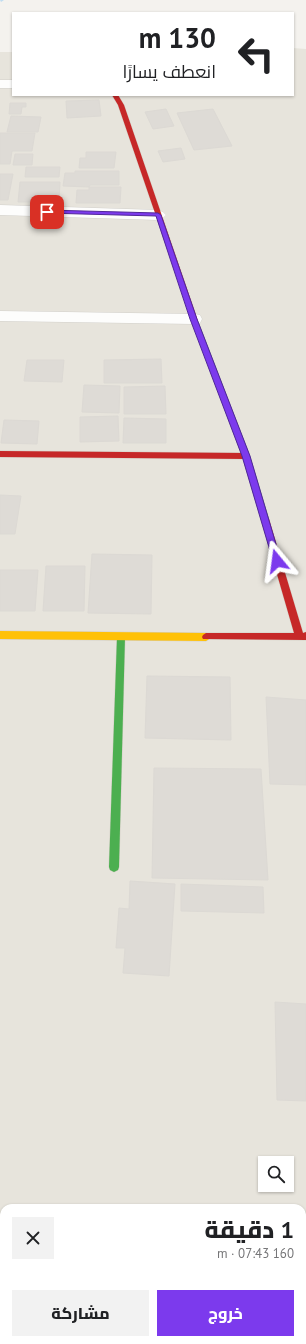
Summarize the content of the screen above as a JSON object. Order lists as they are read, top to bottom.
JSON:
{
  "page": {
    "turn": ["130 m", "انعطف يسارًا"],
    "heading": ["1 دقيقة", "160 m · 07:43"],
    "buttons": ["خروج", "مشاركة"]
  }
}
